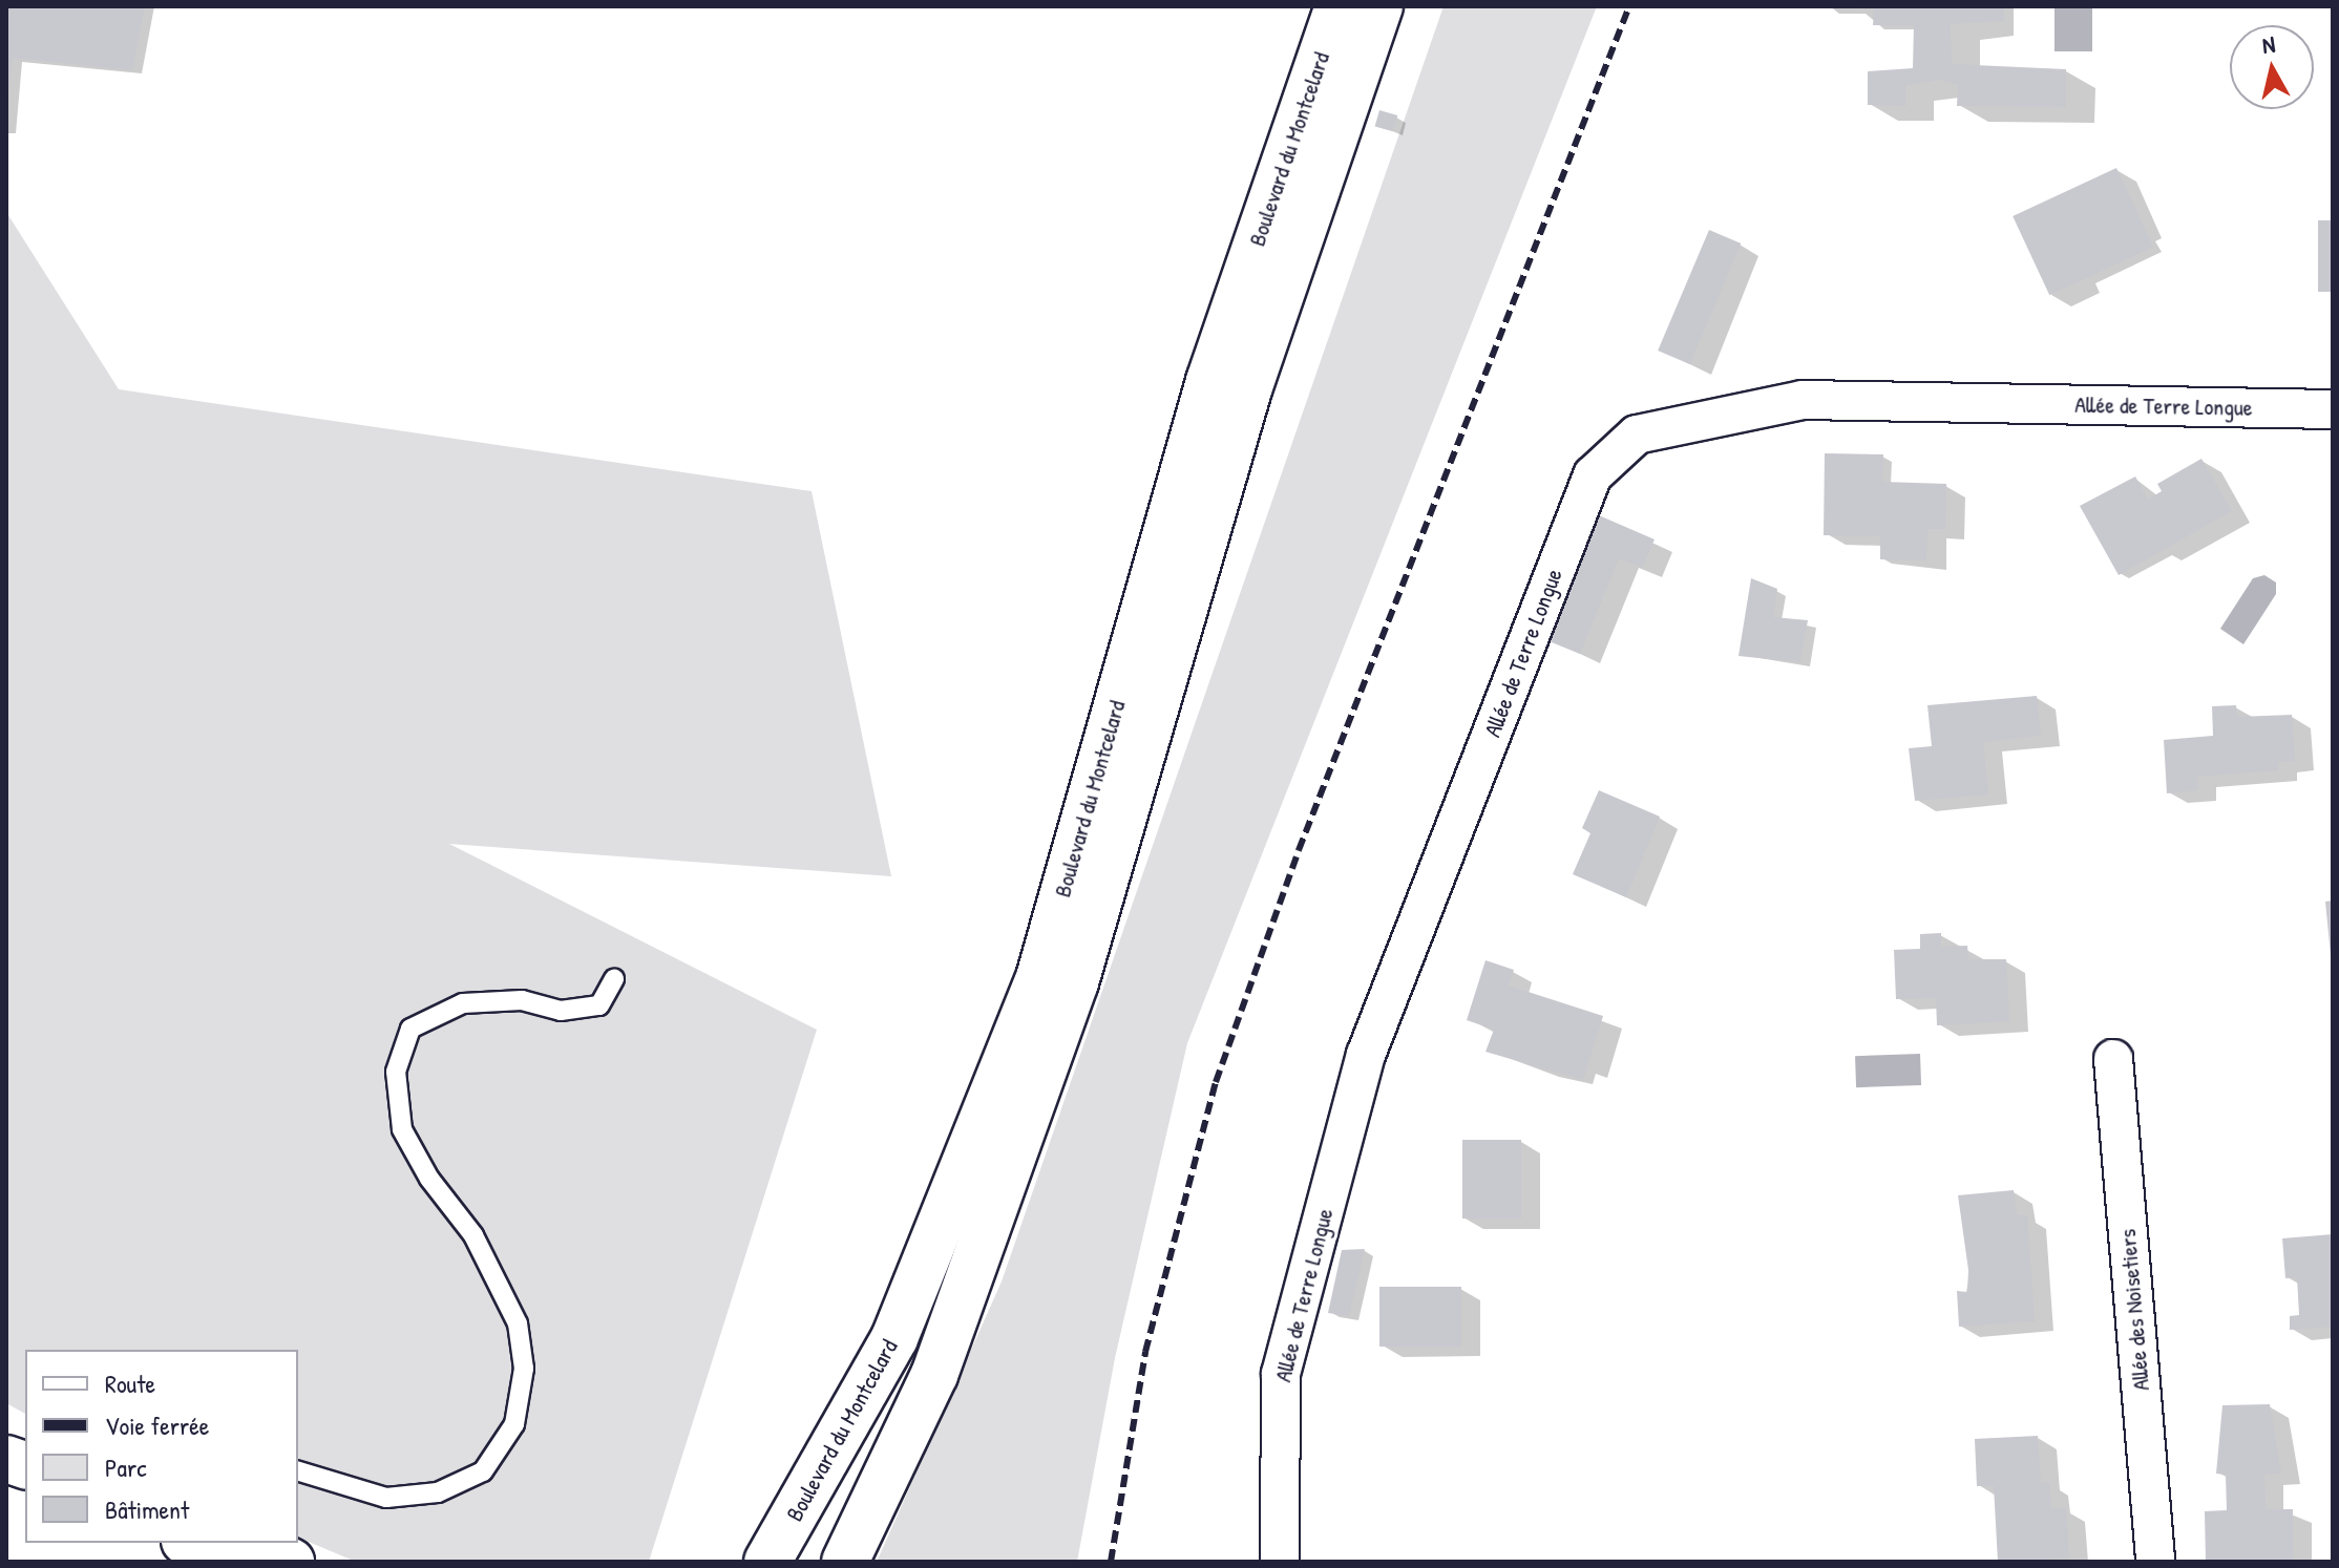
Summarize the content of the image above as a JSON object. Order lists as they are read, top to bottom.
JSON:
{
  "streets": {
    "main road": ["Boulevard du Montcelard"],
    "street": ["Allée de Terre Longue", "Allée des Noisetiers"]
  },
  "legend": [
    "Route",
    "Voie ferrée",
    "Parc",
    "Bâtiment"
  ],
  "north": "top"
}
